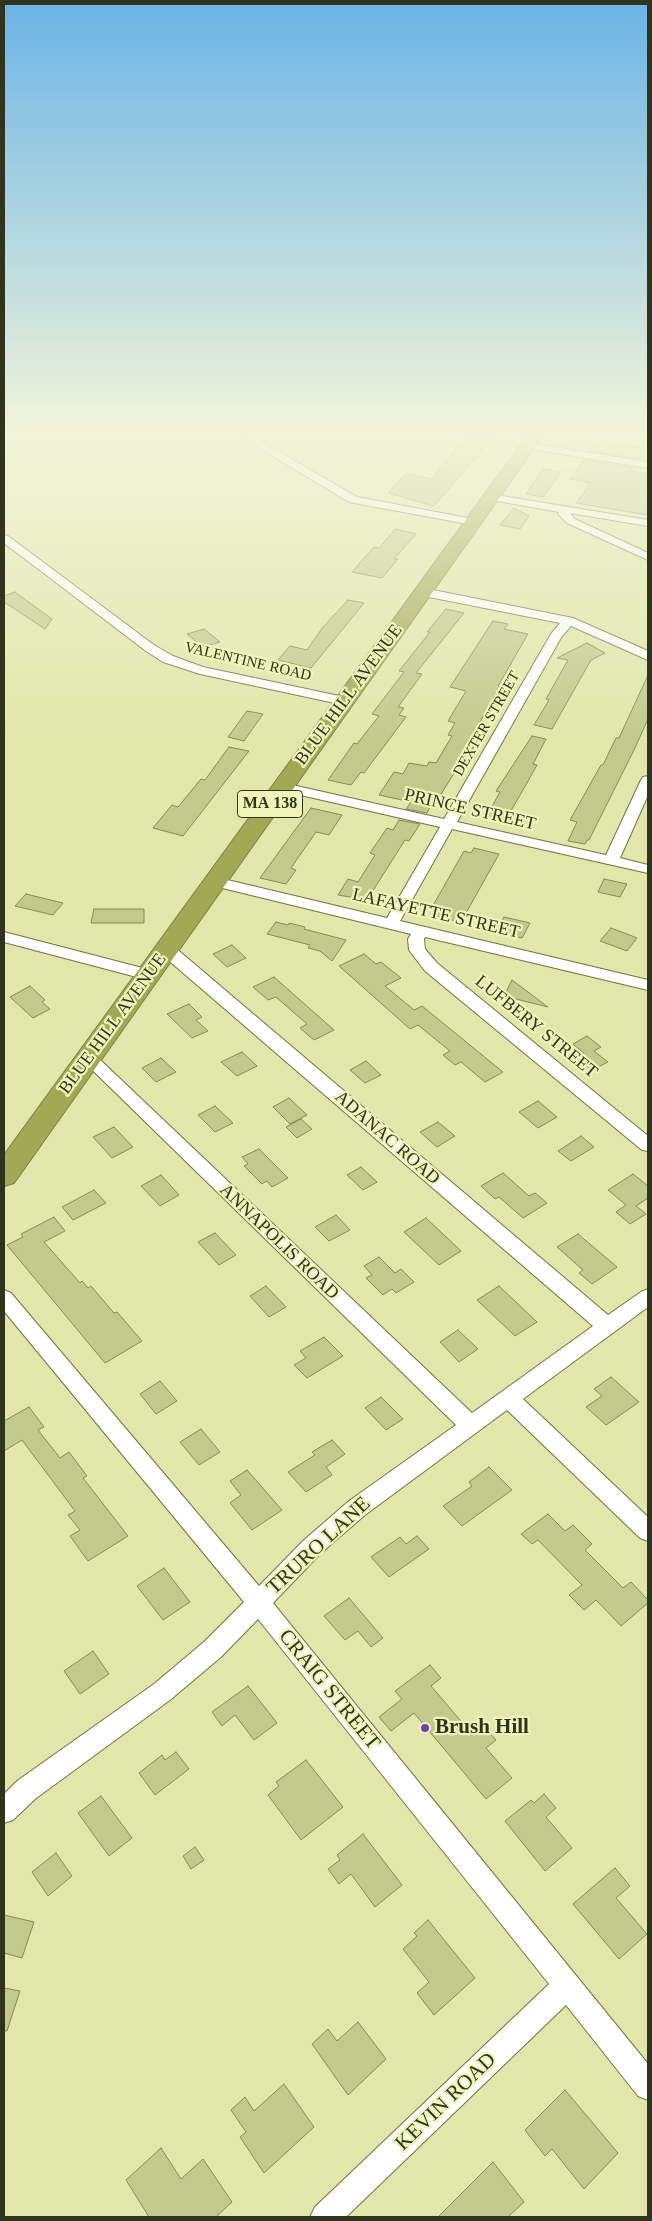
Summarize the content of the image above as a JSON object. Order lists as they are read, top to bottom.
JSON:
{
  "streets": {
    "highway": ["BLUE HILL AVENUE", "MA 138"],
    "street": [
      "VALENTINE ROAD",
      "DEXTER STREET",
      "PRINCE STREET",
      "LAFAYETTE STREET",
      "LUFBERY STREET",
      "ADANAC ROAD",
      "ANNAPOLIS ROAD",
      "TRURO LANE",
      "CRAIG STREET",
      "KEVIN ROAD"
    ]
  },
  "crossings": [
    ["VALENTINE ROAD", "BLUE HILL AVENUE"],
    ["BLUE HILL AVENUE", "PRINCE STREET"],
    ["BLUE HILL AVENUE", "LAFAYETTE STREET"],
    ["BLUE HILL AVENUE", "ADANAC ROAD"],
    ["BLUE HILL AVENUE", "ANNAPOLIS ROAD"],
    ["DEXTER STREET", "PRINCE STREET"],
    ["DEXTER STREET", "LAFAYETTE STREET"],
    ["LAFAYETTE STREET", "LUFBERY STREET"],
    ["ADANAC ROAD", "TRURO LANE"],
    ["ANNAPOLIS ROAD", "TRURO LANE"],
    ["TRURO LANE", "CRAIG STREET"],
    ["CRAIG STREET", "KEVIN ROAD"]
  ],
  "places": ["Brush Hill"]
}
